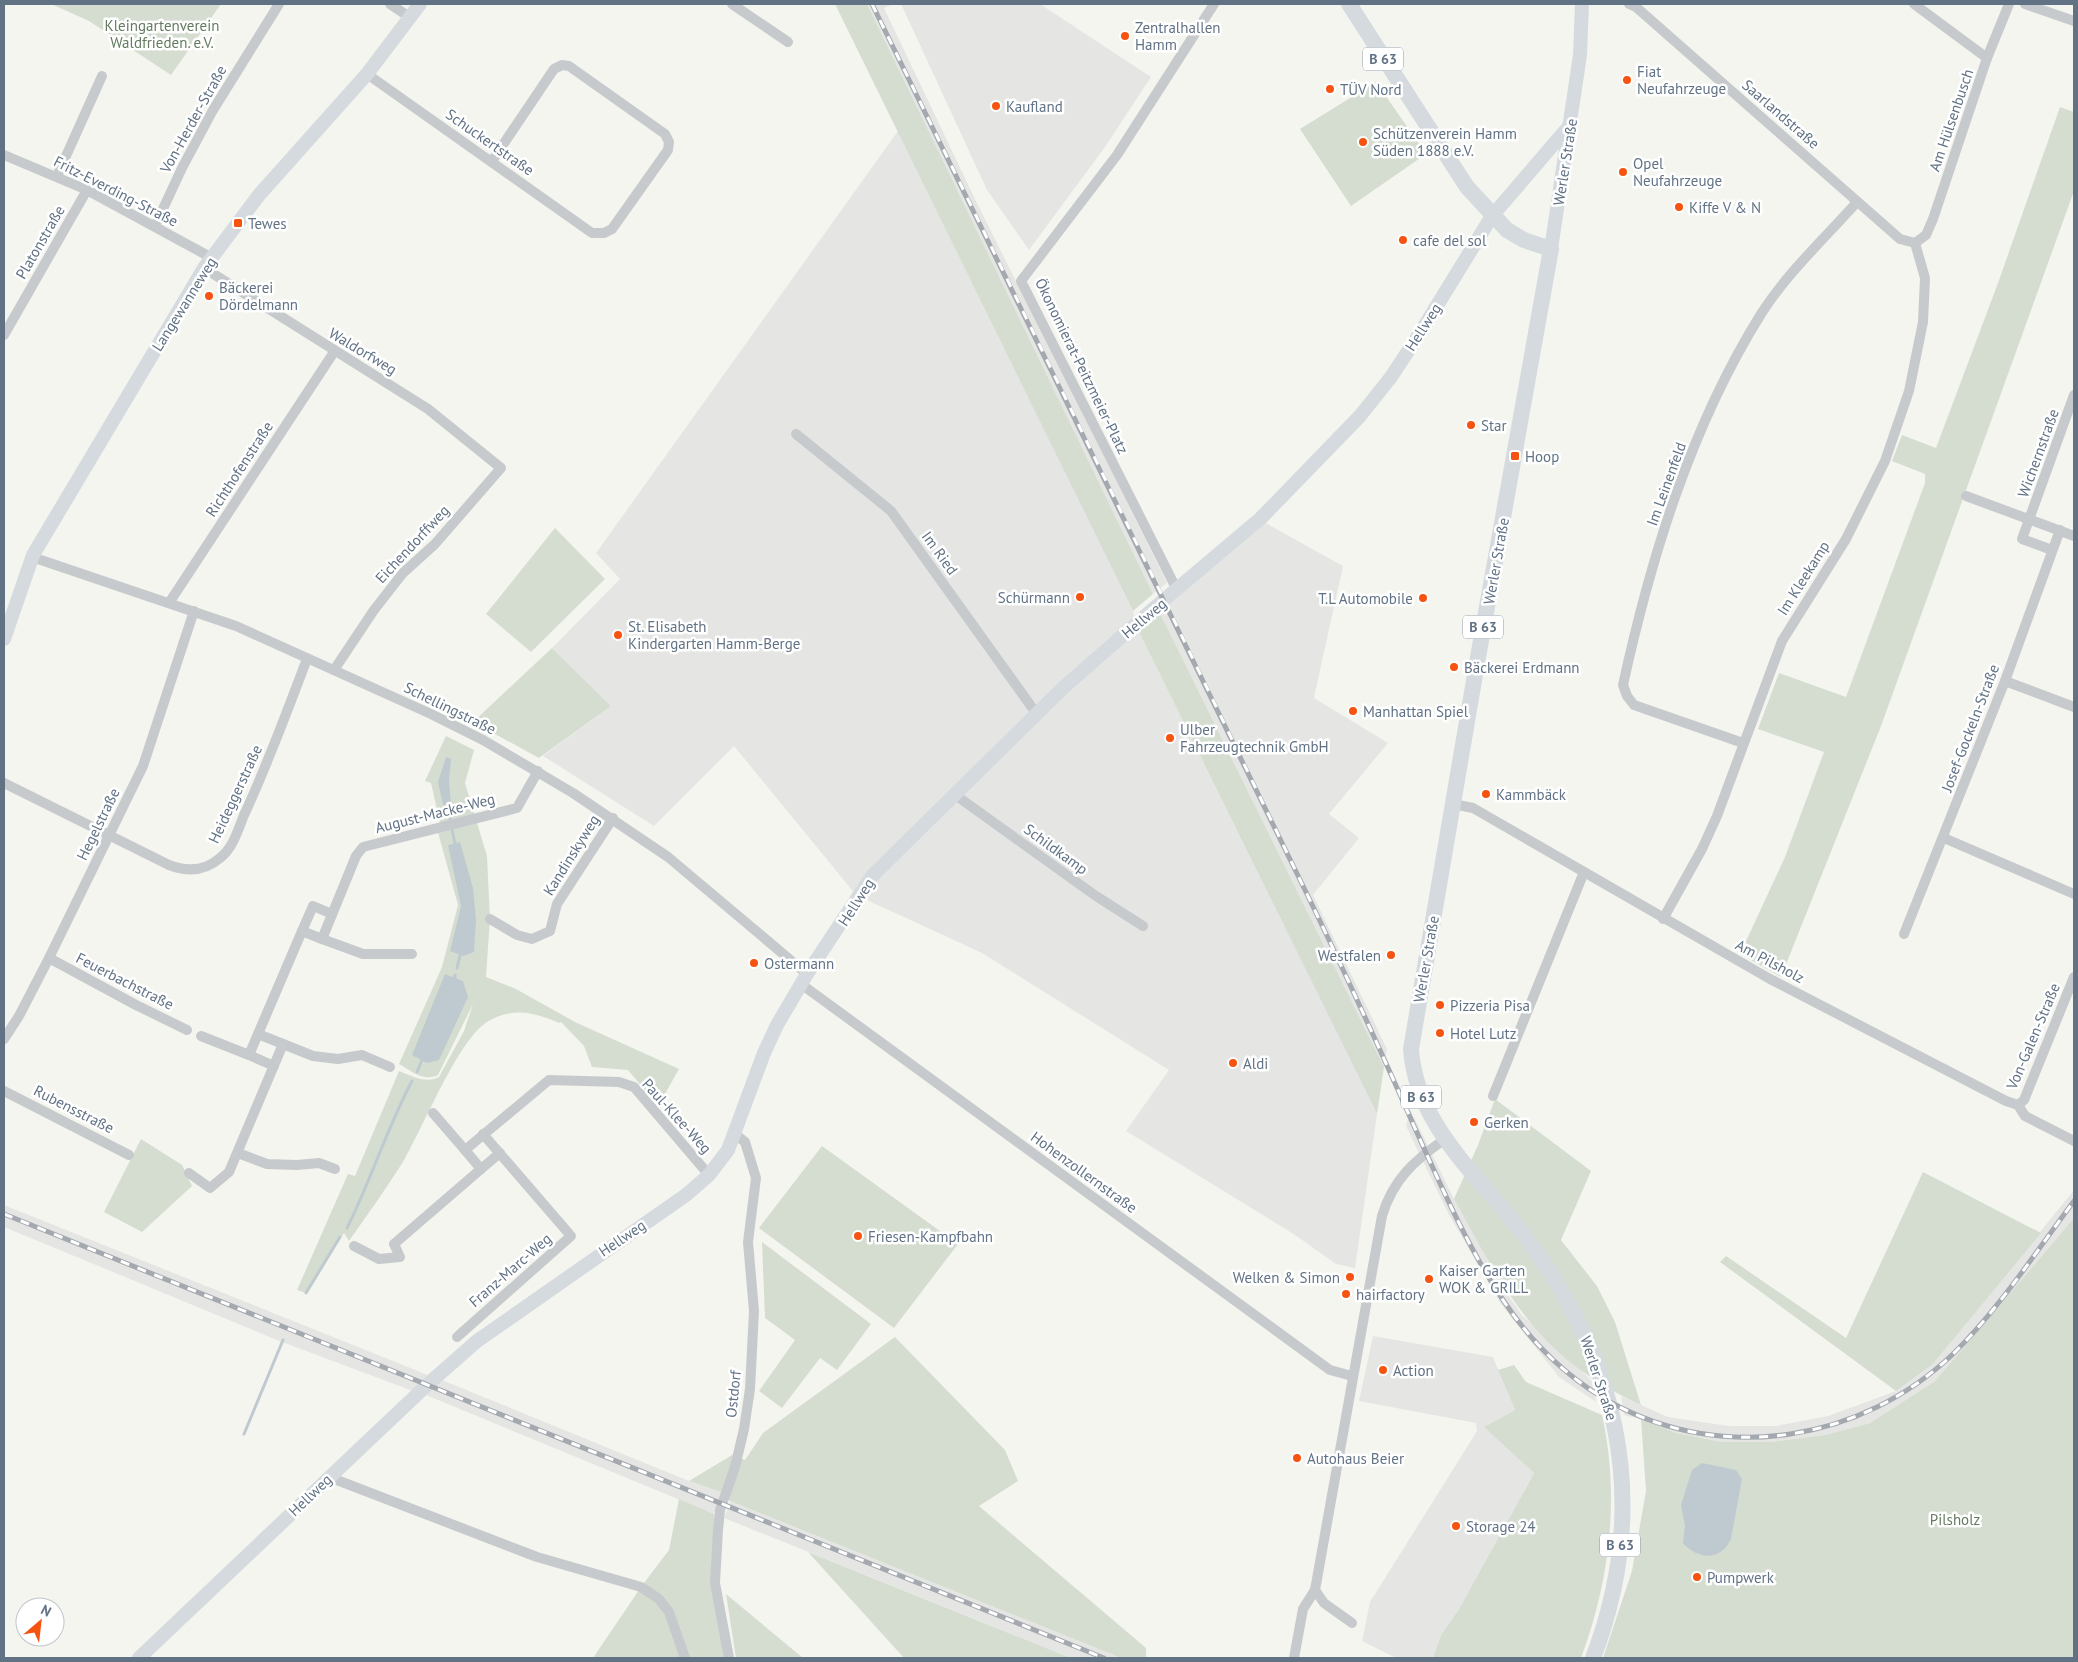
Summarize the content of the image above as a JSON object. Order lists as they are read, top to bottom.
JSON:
{
  "streets": {
    "main road": ["B 63", "Werler Straße"],
    "street": [
      "Saarlandstraße",
      "Von-Herder-Straße",
      "Am Hülsenbusch",
      "Schuckertstraße",
      "Fritz-Everding-Straße",
      "Platonstraße",
      "Langewanneweg",
      "Hellweg",
      "Waldorfweg",
      "Ökonomierat-Peitzmeier-Platz",
      "Wichernstraße",
      "Richthofenstraße",
      "Im Leinenfeld",
      "Eichendorffweg",
      "Im Ried",
      "Im Kleekamp",
      "Schellingstraße",
      "Josef-Gockeln-Straße",
      "Heideggerstraße",
      "August-Macke-Weg",
      "Hegelstraße",
      "Schildkamp",
      "Kandinskyweg",
      "Am Pilsholz",
      "Feuerbachstraße",
      "Von-Galen-Straße",
      "Rubensstraße",
      "Paul-Klee-Weg",
      "Hohenzollernstraße",
      "Franz-Marc-Weg",
      "Ostdorf"
    ]
  },
  "crossings": [
    ["B 63", "Werler Straße"],
    ["B 63", "Hellweg"],
    ["Saarlandstraße", "Am Hülsenbusch"],
    ["Saarlandstraße", "Im Leinenfeld"],
    ["Saarlandstraße", "Im Kleekamp"],
    ["Von-Herder-Straße", "Fritz-Everding-Straße"],
    ["Am Hülsenbusch", "Im Kleekamp"],
    ["Schuckertstraße", "Langewanneweg"],
    ["Werler Straße", "Hellweg"],
    ["Werler Straße", "Am Pilsholz"],
    ["Fritz-Everding-Straße", "Platonstraße"],
    ["Fritz-Everding-Straße", "Langewanneweg"],
    ["Fritz-Everding-Straße", "Waldorfweg"],
    ["Langewanneweg", "Waldorfweg"],
    ["Langewanneweg", "Schellingstraße"],
    ["Hellweg", "Ökonomierat-Peitzmeier-Platz"],
    ["Hellweg", "Im Ried"],
    ["Hellweg", "Schellingstraße"],
    ["Hellweg", "Schildkamp"],
    ["Hellweg", "Paul-Klee-Weg"],
    ["Hellweg", "Hohenzollernstraße"],
    ["Hellweg", "Ostdorf"],
    ["Waldorfweg", "Richthofenstraße"],
    ["Waldorfweg", "Eichendorffweg"],
    ["Wichernstraße", "Josef-Gockeln-Straße"],
    ["Richthofenstraße", "Schellingstraße"],
    ["Im Leinenfeld", "Im Kleekamp"],
    ["Eichendorffweg", "Schellingstraße"],
    ["Im Kleekamp", "Am Pilsholz"],
    ["Schellingstraße", "Heideggerstraße"],
    ["Schellingstraße", "August-Macke-Weg"],
    ["Schellingstraße", "Hegelstraße"],
    ["Schellingstraße", "Kandinskyweg"],
    ["Schellingstraße", "Hohenzollernstraße"],
    ["Heideggerstraße", "Hegelstraße"],
    ["Hegelstraße", "Feuerbachstraße"],
    ["Am Pilsholz", "Von-Galen-Straße"],
    ["Paul-Klee-Weg", "Franz-Marc-Weg"]
  ],
  "parks": ["Kleingartenverein Waldfrieden. e.V.", "Pilsholz"],
  "places": {
    "other": [
      "Zentralhallen Hamm",
      "Fiat Neufahrzeuge",
      "TÜV Nord",
      "Kaufland",
      "Schützenverein Hamm Süden 1888 e.V.",
      "Opel Neufahrzeuge",
      "Kiffe V & N",
      "cafe del sol",
      "Bäckerei Dördelmann",
      "Star",
      "Schürmann",
      "T.L Automobile",
      "St. Elisabeth Kindergarten Hamm-Berge",
      "Bäckerei Erdmann",
      "Manhattan Spiel",
      "Ulber Fahrzeugtechnik GmbH",
      "Kammbäck",
      "Westfalen",
      "Ostermann",
      "Pizzeria Pisa",
      "Hotel Lutz",
      "Aldi",
      "Gerken",
      "Friesen-Kampfbahn",
      "Welken & Simon",
      "Kaiser Garten WOK & GRILL",
      "hairfactory",
      "Action",
      "Autohaus Beier",
      "Storage 24",
      "Pumpwerk"
    ],
    "transit": ["Tewes", "Hoop"]
  },
  "north": "top right"
}
